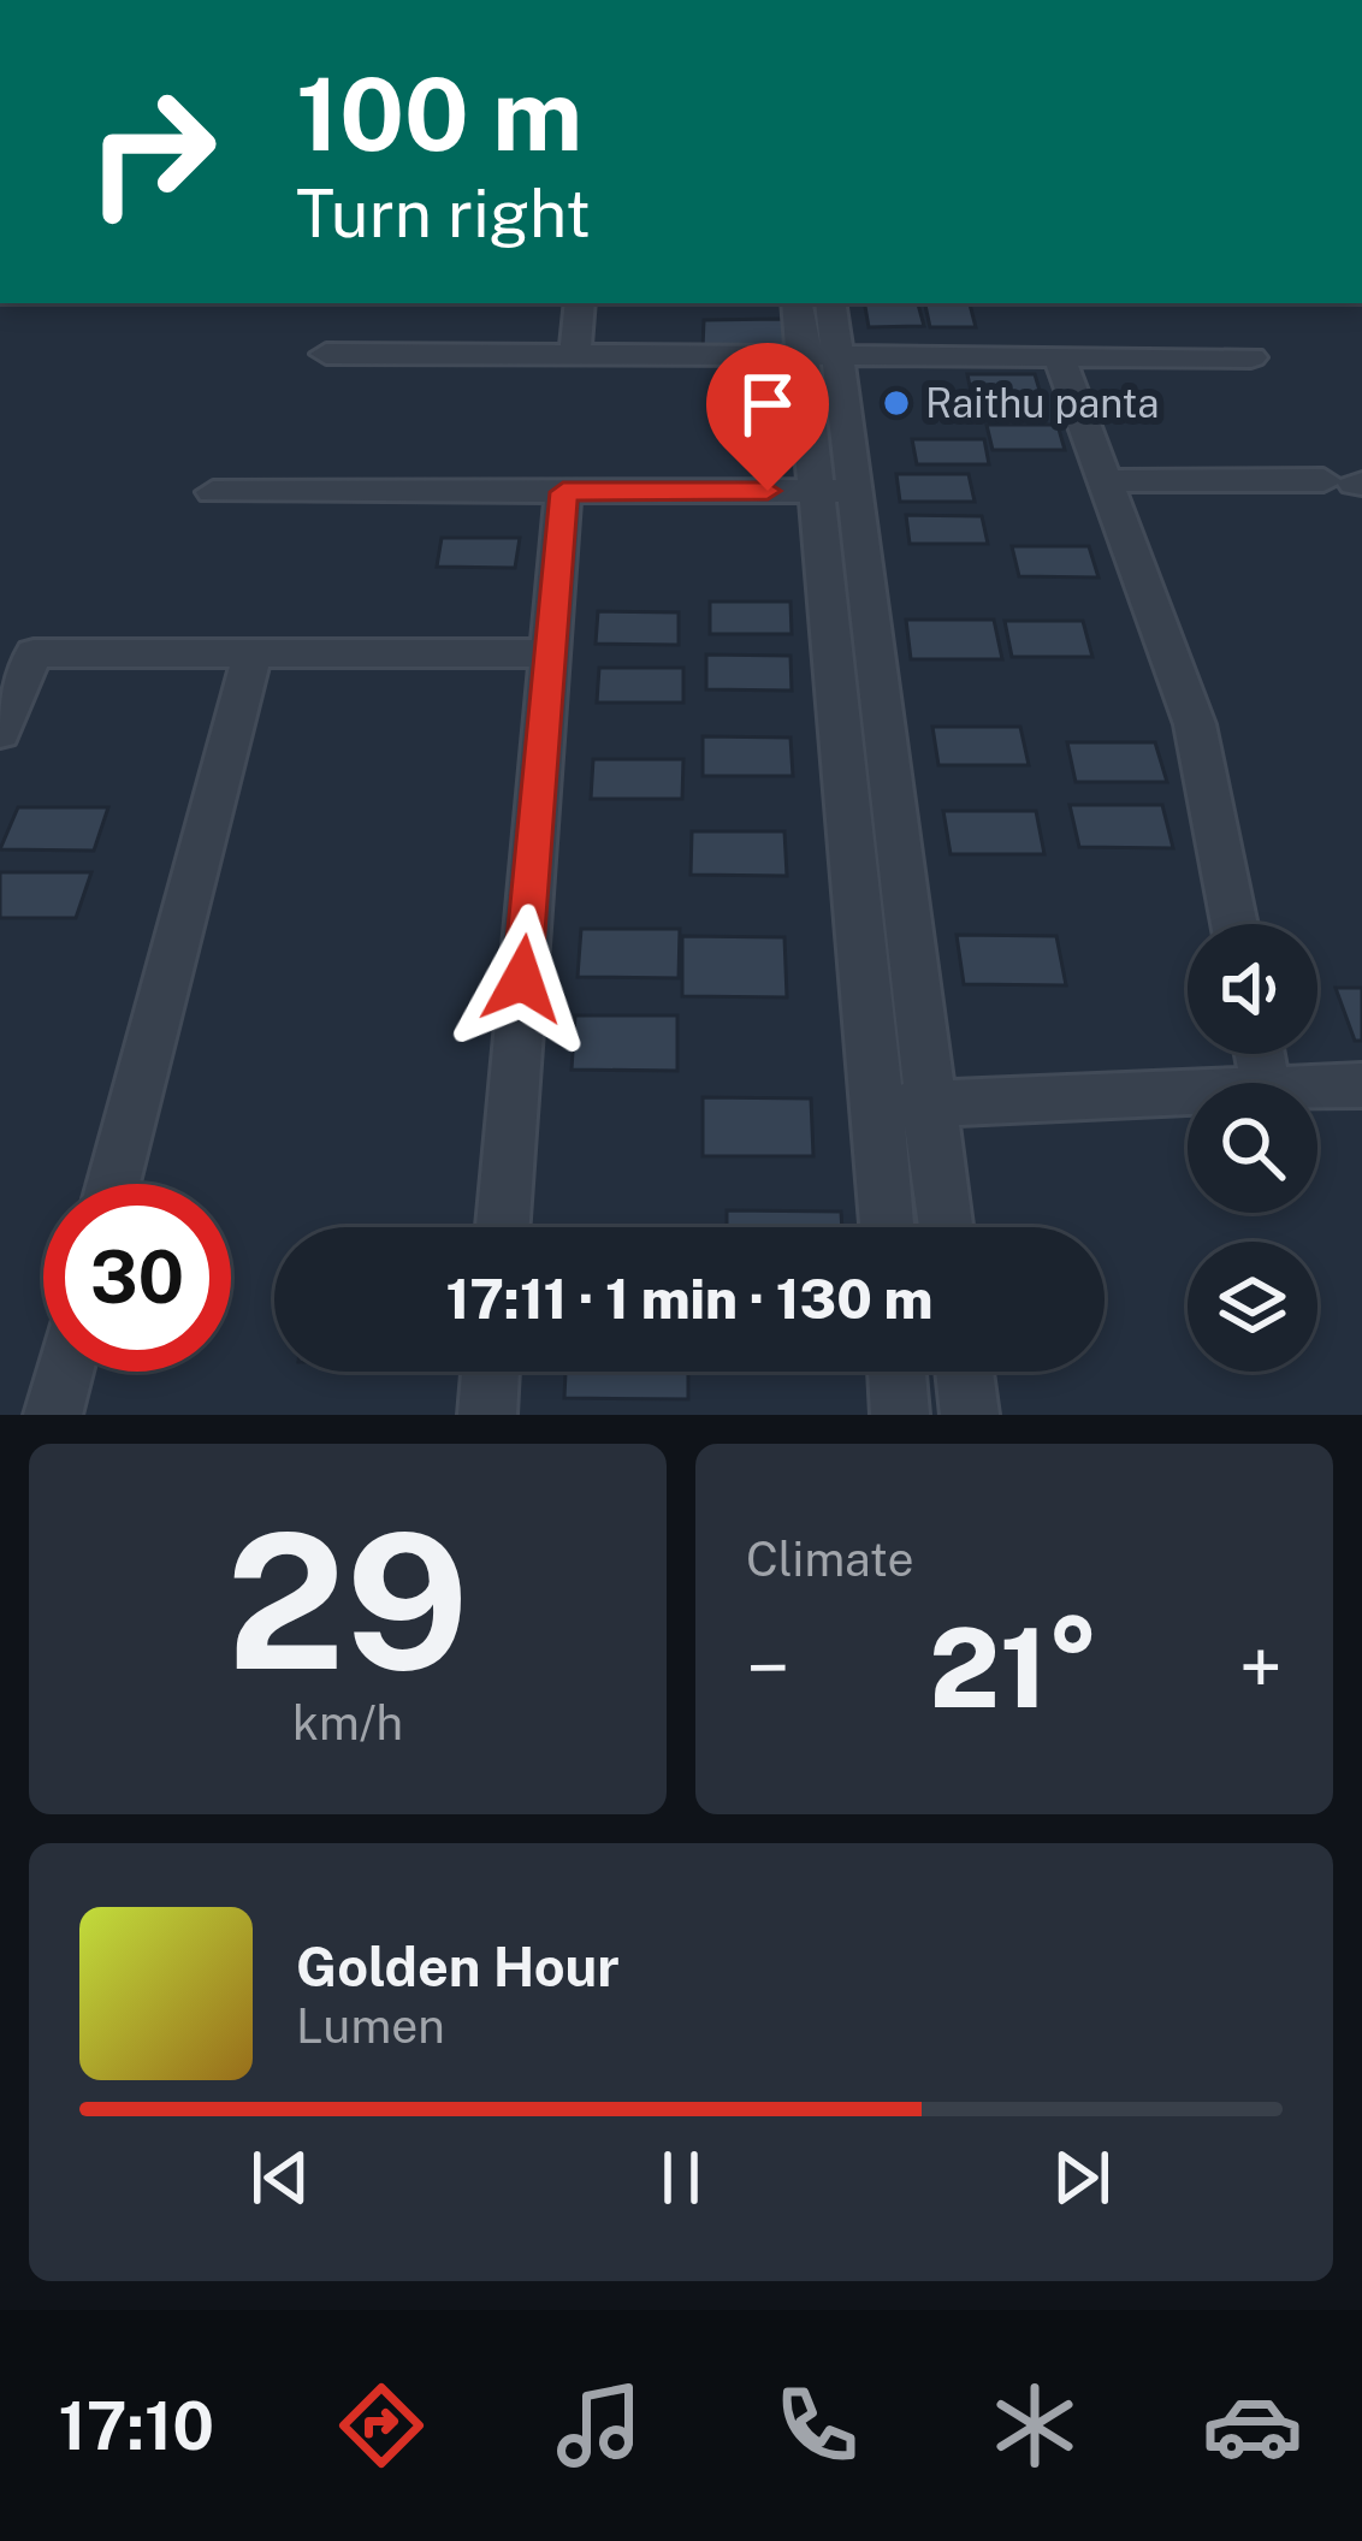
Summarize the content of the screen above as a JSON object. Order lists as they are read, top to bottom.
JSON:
{
  "places": ["Raithu panta"],
  "page": {
    "turn": ["100 m", "Turn right"],
    "limit": "30",
    "trip": "17:11 · 1 min · 130 m",
    "tile": [
      ["29", "km/h"],
      "Climate"
    ],
    "heat": ["−", "21°", "+"],
    "song": ["Golden Hour", "Lumen"],
    "tabs": "17:10"
  }
}
